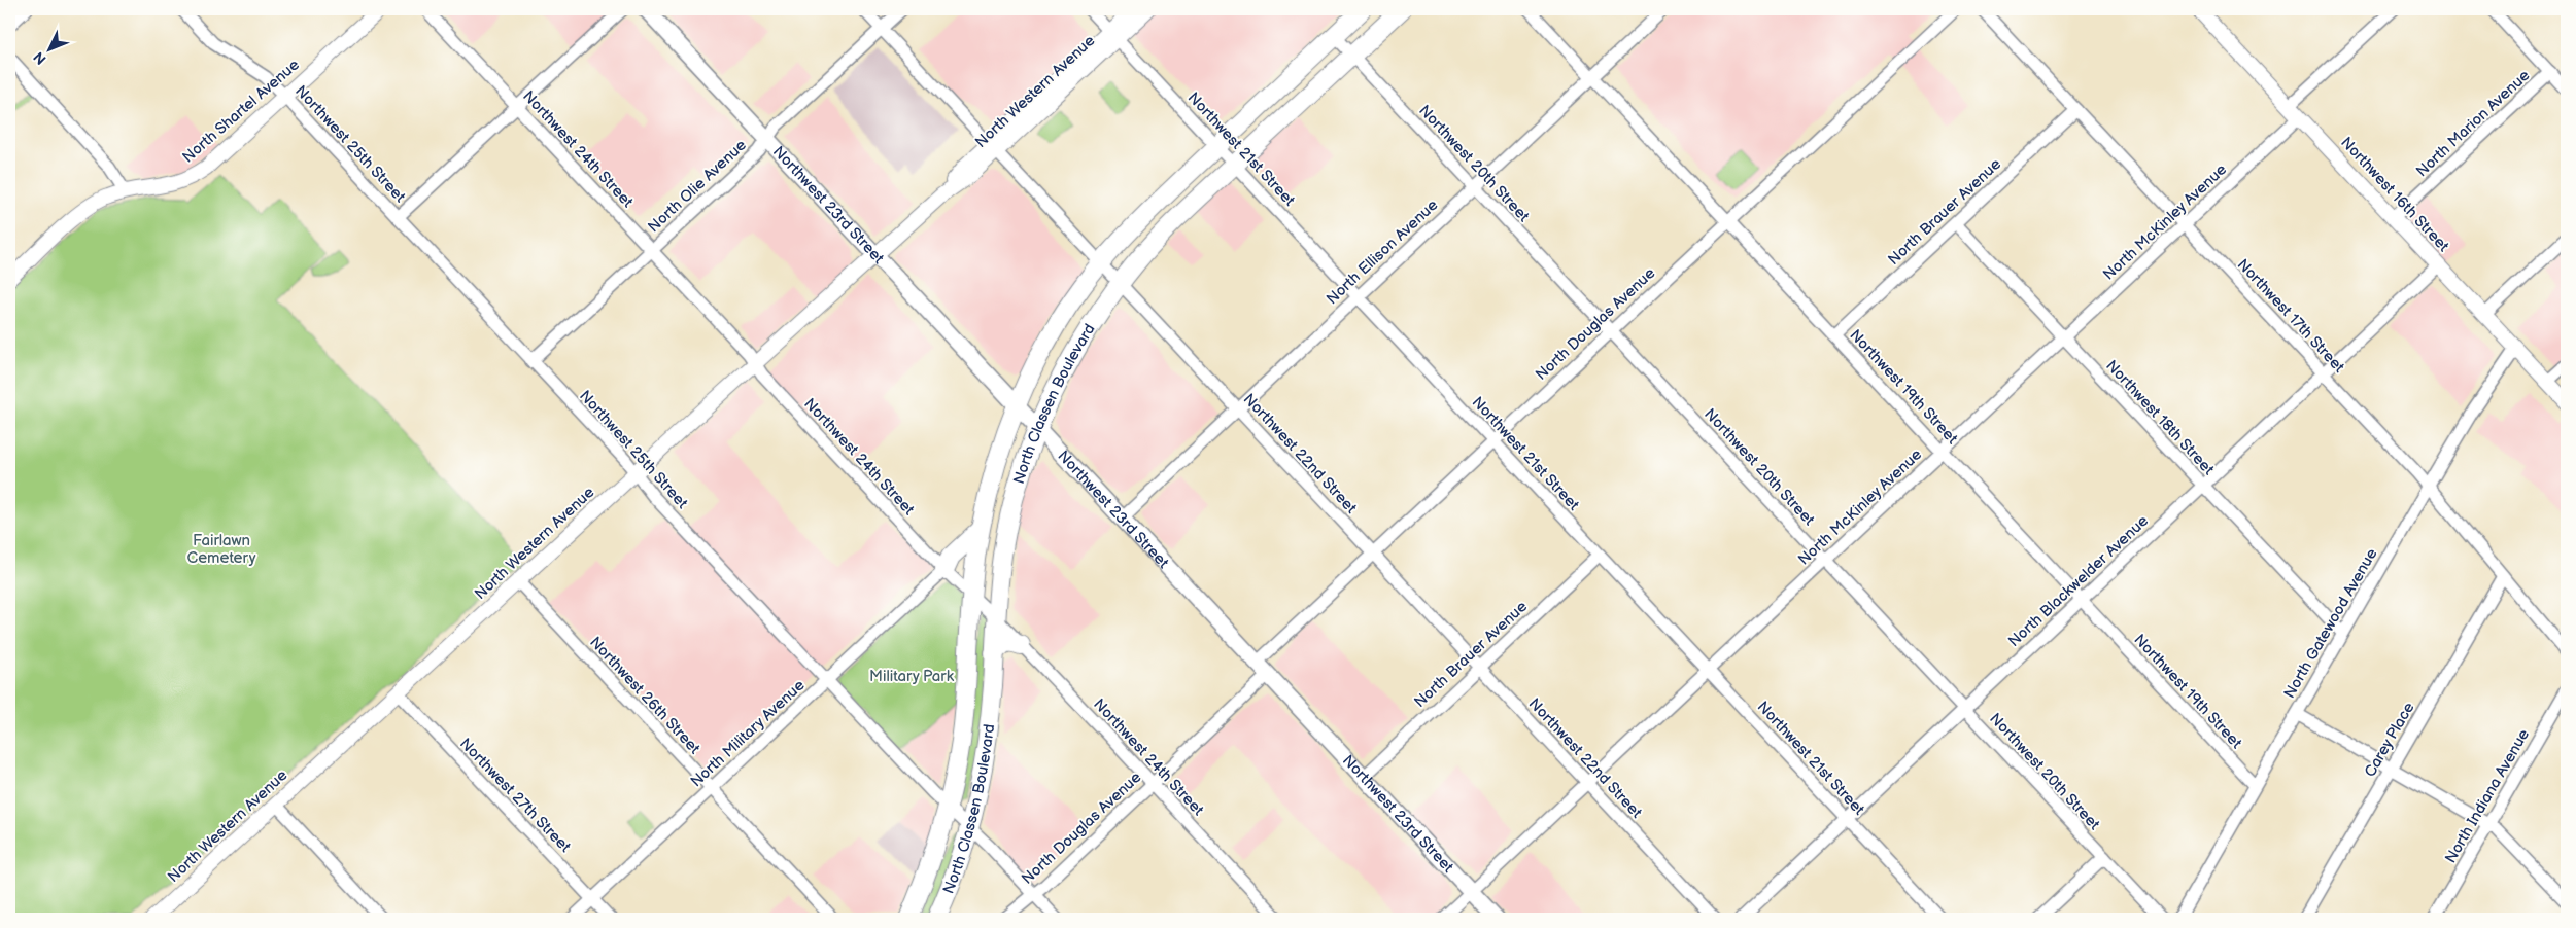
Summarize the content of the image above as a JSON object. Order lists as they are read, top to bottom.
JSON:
{
  "streets": {
    "main road": ["Northwest 23rd Street", "North Classen Boulevard"],
    "street": [
      "North Western Avenue",
      "North Shartel Avenue",
      "North Marion Avenue",
      "Northwest 25th Street",
      "Northwest 24th Street",
      "Northwest 21st Street",
      "Northwest 20th Street",
      "North Olie Avenue",
      "Northwest 16th Street",
      "North Brauer Avenue",
      "North McKinley Avenue",
      "North Ellison Avenue",
      "Northwest 17th Street",
      "North Douglas Avenue",
      "Northwest 19th Street",
      "Northwest 18th Street",
      "Northwest 22nd Street",
      "North Blackwelder Avenue",
      "North Gatewood Avenue",
      "Northwest 26th Street",
      "North Military Avenue",
      "Carey Place",
      "Northwest 27th Street",
      "North Indiana Avenue"
    ]
  },
  "crossings": [
    ["North Western Avenue", "Northwest 25th Street"],
    ["North Western Avenue", "Northwest 24th Street"],
    ["North Western Avenue", "Northwest 21st Street"],
    ["North Western Avenue", "Northwest 23rd Street"],
    ["North Western Avenue", "Northwest 22nd Street"],
    ["North Western Avenue", "Northwest 26th Street"],
    ["North Western Avenue", "Northwest 27th Street"],
    ["North Shartel Avenue", "Northwest 25th Street"],
    ["North Marion Avenue", "Northwest 16th Street"],
    ["Northwest 25th Street", "North Olie Avenue"],
    ["Northwest 25th Street", "North Douglas Avenue"],
    ["Northwest 25th Street", "North Classen Boulevard"],
    ["Northwest 25th Street", "North Military Avenue"],
    ["Northwest 24th Street", "North Olie Avenue"],
    ["Northwest 24th Street", "North Douglas Avenue"],
    ["Northwest 24th Street", "North Classen Boulevard"],
    ["Northwest 24th Street", "North Military Avenue"],
    ["Northwest 21st Street", "North Brauer Avenue"],
    ["Northwest 21st Street", "North McKinley Avenue"],
    ["Northwest 21st Street", "North Ellison Avenue"],
    ["Northwest 21st Street", "North Douglas Avenue"],
    ["Northwest 21st Street", "North Classen Boulevard"],
    ["Northwest 21st Street", "North Blackwelder Avenue"],
    ["Northwest 20th Street", "North McKinley Avenue"],
    ["Northwest 20th Street", "North Ellison Avenue"],
    ["Northwest 20th Street", "North Douglas Avenue"],
    ["Northwest 20th Street", "North Classen Boulevard"],
    ["Northwest 20th Street", "North Blackwelder Avenue"],
    ["North Olie Avenue", "Northwest 23rd Street"],
    ["North Olie Avenue", "Northwest 22nd Street"],
    ["Northwest 16th Street", "North McKinley Avenue"],
    ["Northwest 16th Street", "North Blackwelder Avenue"],
    ["Northwest 16th Street", "North Gatewood Avenue"],
    ["Northwest 23rd Street", "North Brauer Avenue"],
    ["Northwest 23rd Street", "North McKinley Avenue"],
    ["Northwest 23rd Street", "North Ellison Avenue"],
    ["Northwest 23rd Street", "North Douglas Avenue"],
    ["Northwest 23rd Street", "North Classen Boulevard"],
    ["North Brauer Avenue", "Northwest 17th Street"],
    ["North Brauer Avenue", "Northwest 19th Street"],
    ["North Brauer Avenue", "Northwest 18th Street"],
    ["North Brauer Avenue", "Northwest 22nd Street"],
    ["North McKinley Avenue", "Northwest 17th Street"],
    ["North McKinley Avenue", "Northwest 19th Street"],
    ["North McKinley Avenue", "Northwest 18th Street"],
    ["North McKinley Avenue", "Northwest 22nd Street"],
    ["North Ellison Avenue", "Northwest 19th Street"],
    ["North Ellison Avenue", "Northwest 22nd Street"],
    ["Northwest 17th Street", "North Blackwelder Avenue"],
    ["Northwest 17th Street", "North Gatewood Avenue"],
    ["Northwest 17th Street", "Carey Place"],
    ["North Douglas Avenue", "Northwest 19th Street"],
    ["North Douglas Avenue", "Northwest 22nd Street"],
    ["Northwest 19th Street", "North Blackwelder Avenue"],
    ["Northwest 19th Street", "North Gatewood Avenue"],
    ["North Classen Boulevard", "Northwest 22nd Street"],
    ["Northwest 18th Street", "North Blackwelder Avenue"],
    ["Northwest 18th Street", "North Gatewood Avenue"],
    ["Northwest 26th Street", "North Military Avenue"],
    ["North Military Avenue", "Northwest 27th Street"]
  ],
  "parks": ["Fairlawn Cemetery", "Military Park"],
  "north": "bottom left"
}
